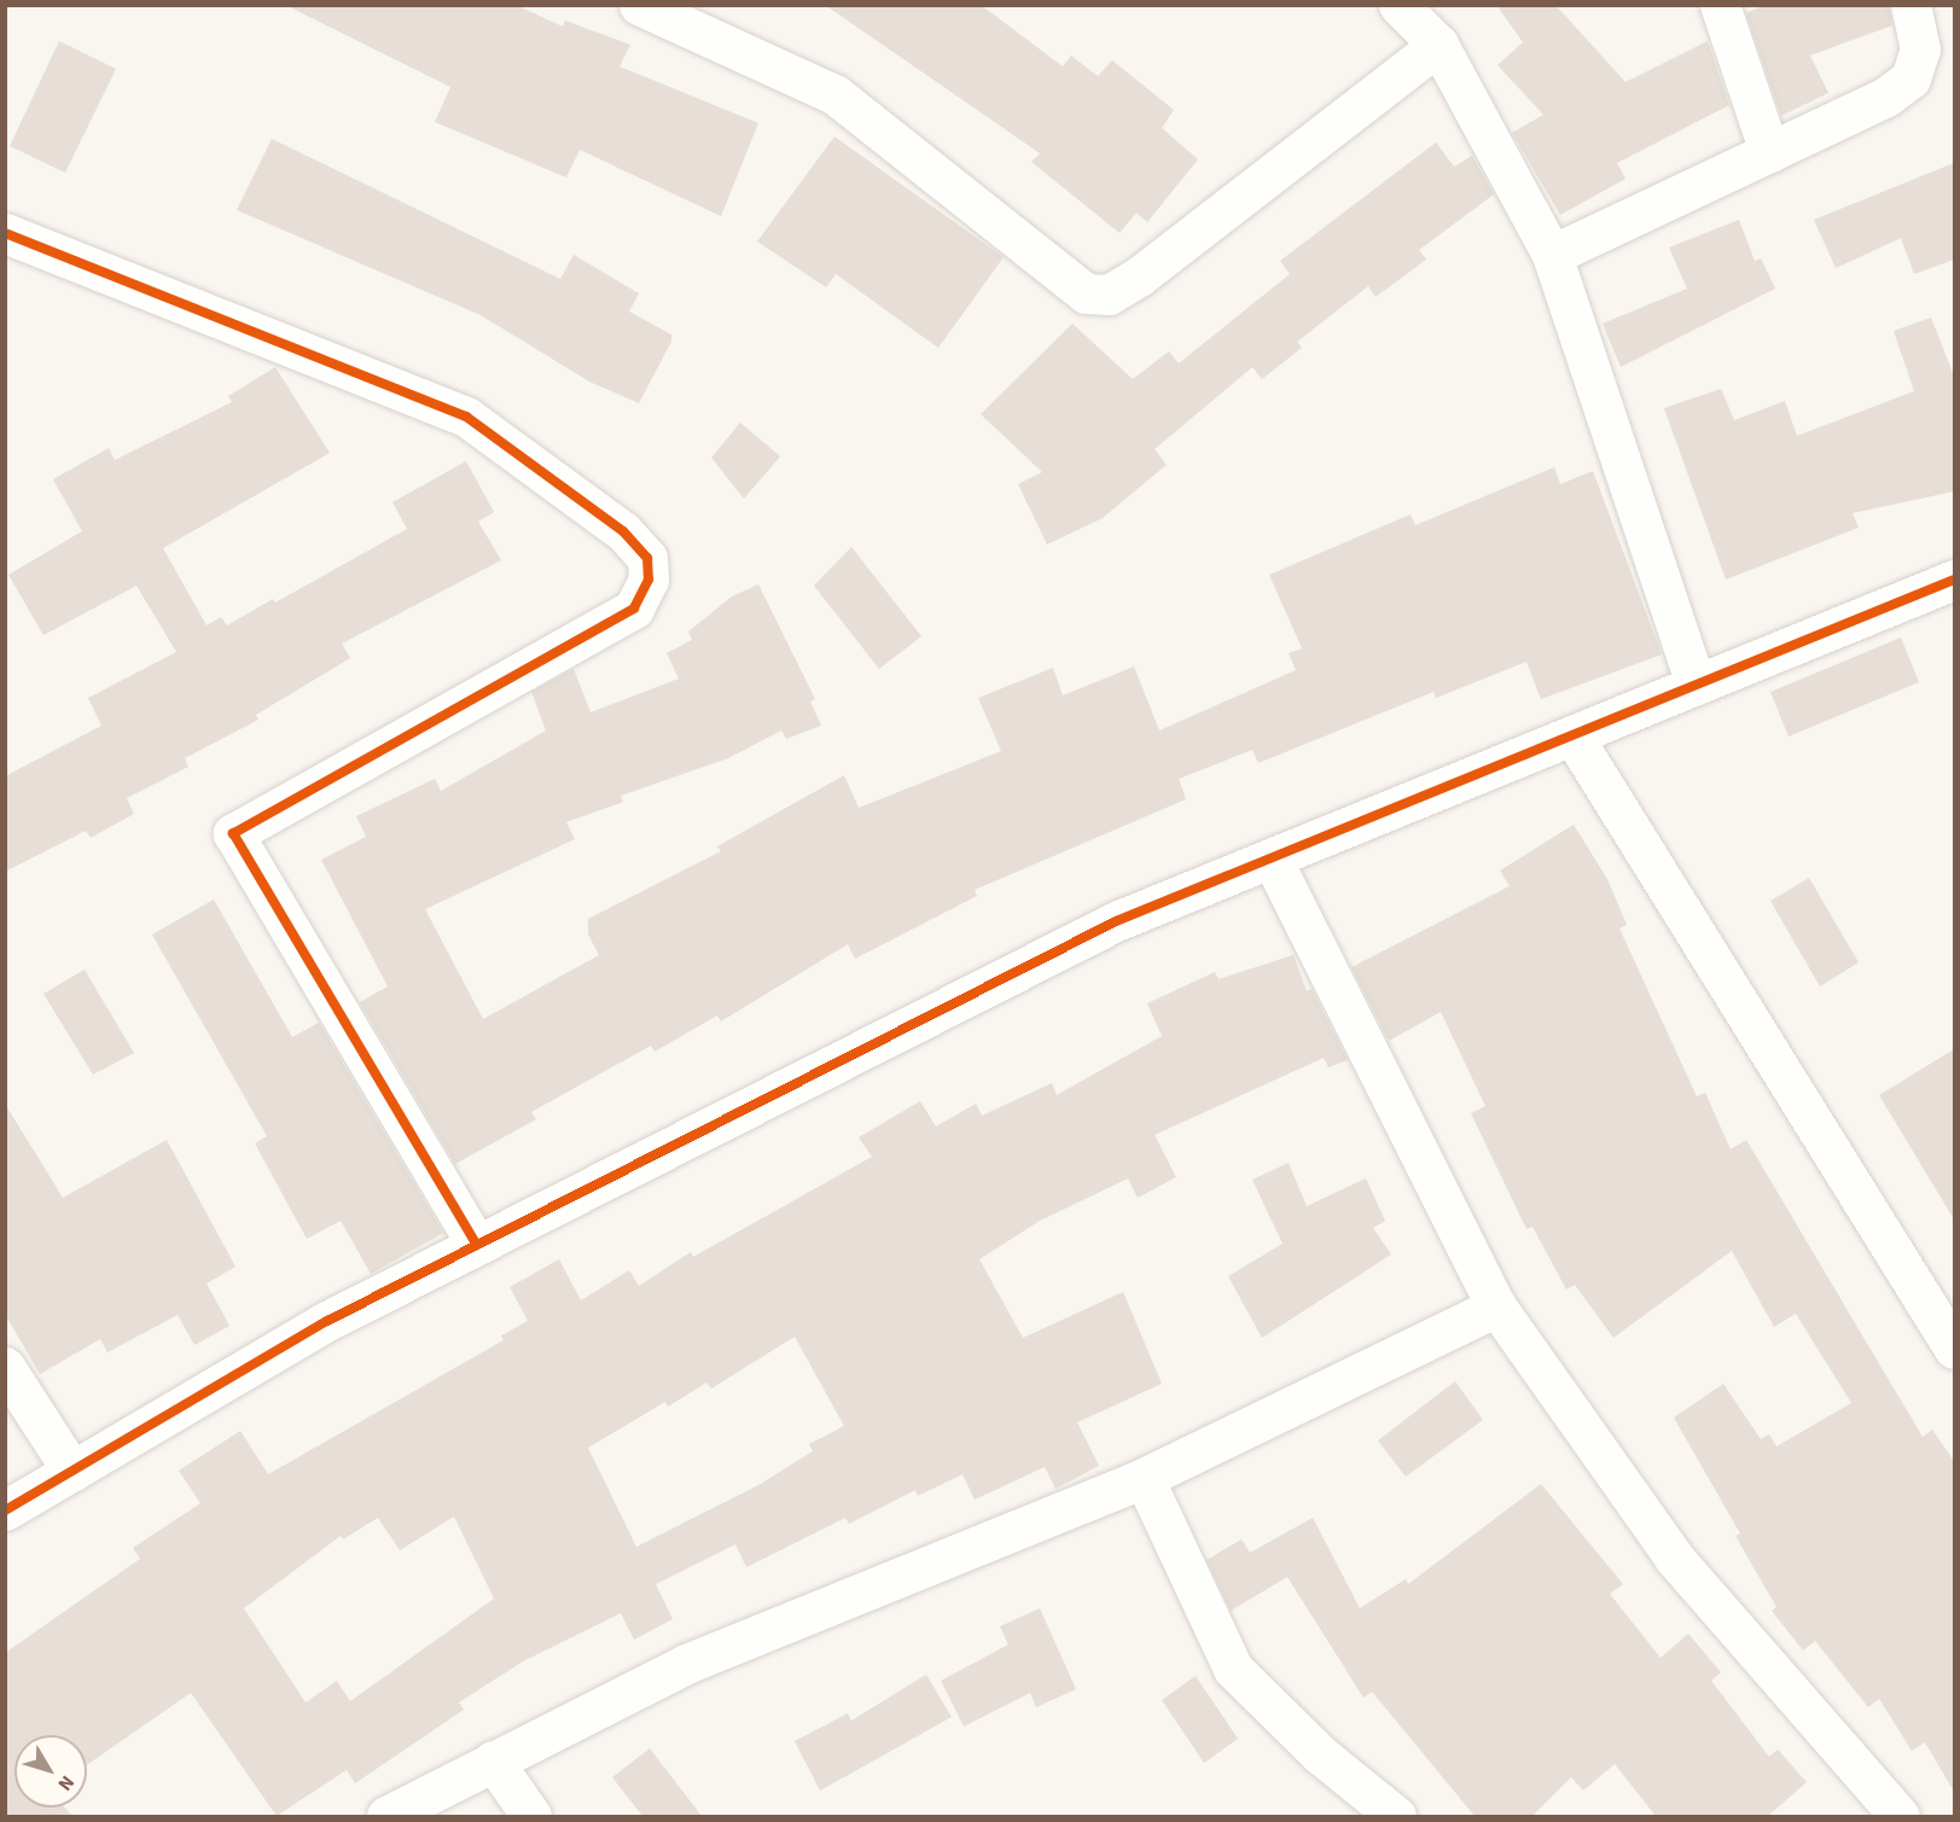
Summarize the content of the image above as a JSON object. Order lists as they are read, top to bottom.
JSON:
{
  "north": "bottom right"
}
